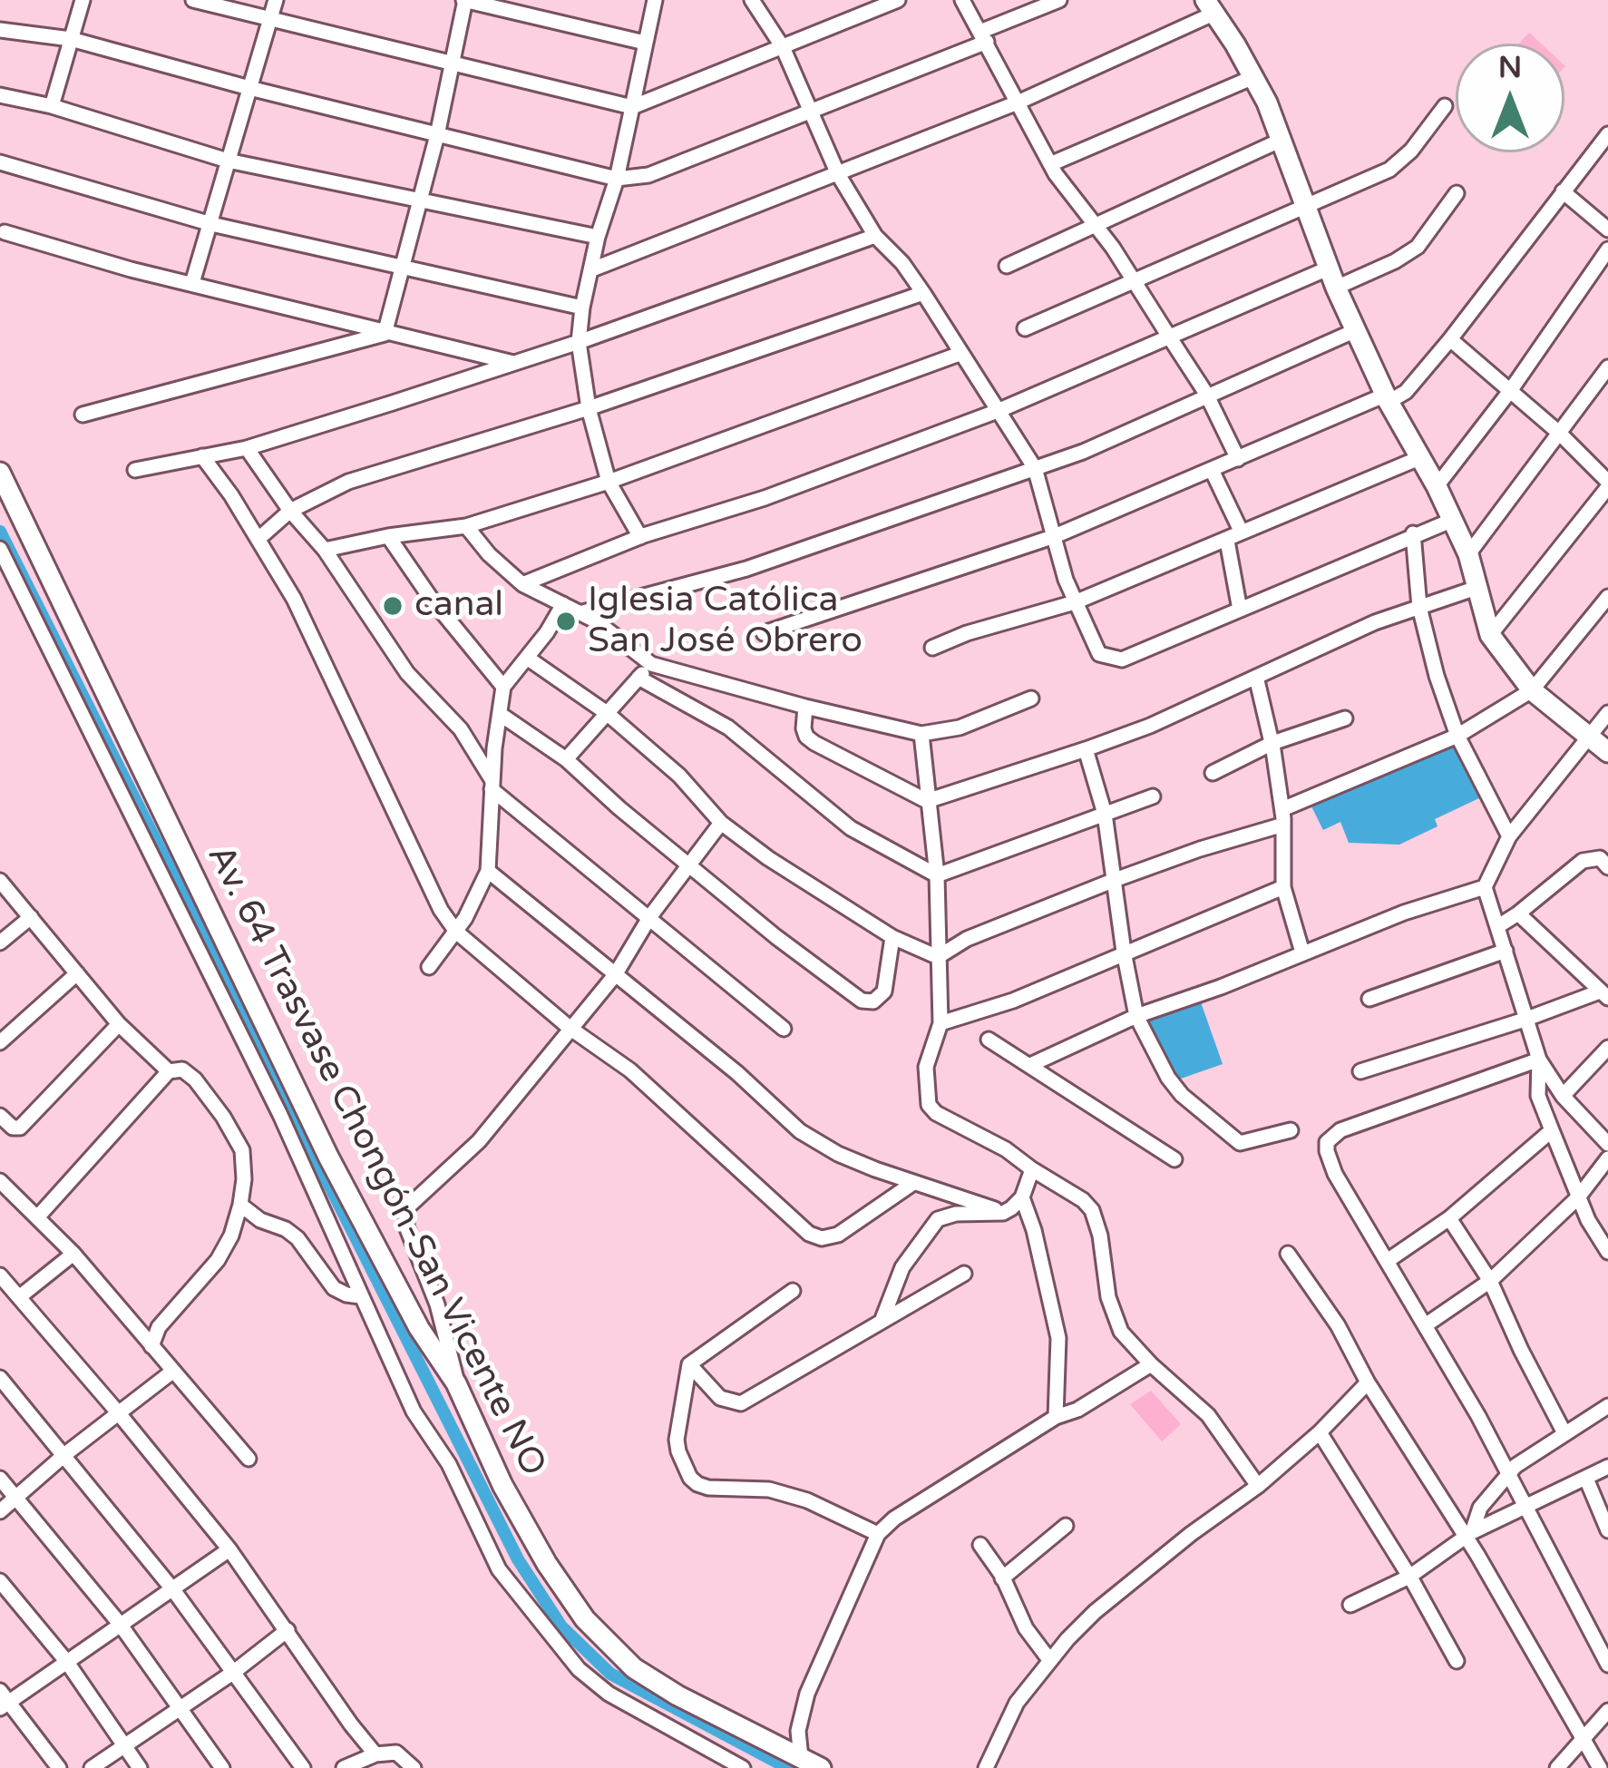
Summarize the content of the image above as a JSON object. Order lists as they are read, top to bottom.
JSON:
{
  "streets": {
    "street": ["Av. 64 Trasvase Chongón-San Vicente NO"]
  },
  "places": ["canal", "Iglesia Católica San José Obrero"],
  "north": "top"
}
